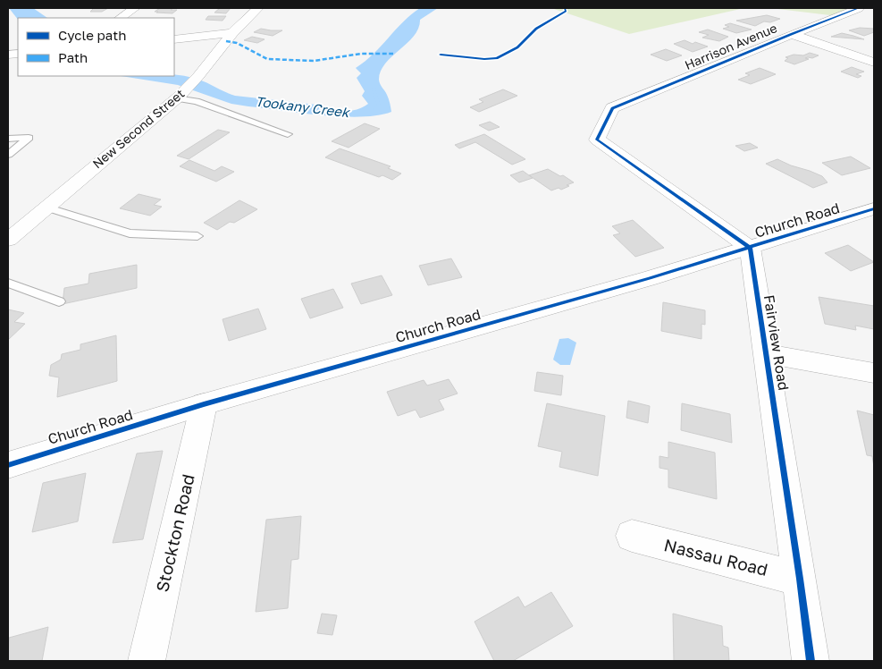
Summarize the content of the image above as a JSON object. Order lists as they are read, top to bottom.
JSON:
{
  "streets": {
    "street": [
      "Harrison Avenue",
      "New Second Street",
      "Church Road",
      "Fairview Road",
      "Stockton Road",
      "Nassau Road"
    ]
  },
  "crossings": [
    ["Harrison Avenue", "Church Road"],
    ["Harrison Avenue", "Fairview Road"],
    ["Church Road", "Fairview Road"],
    ["Church Road", "Stockton Road"],
    ["Fairview Road", "Nassau Road"]
  ],
  "water": ["Tookany Creek"],
  "legend": ["Cycle path", "Path"]
}
